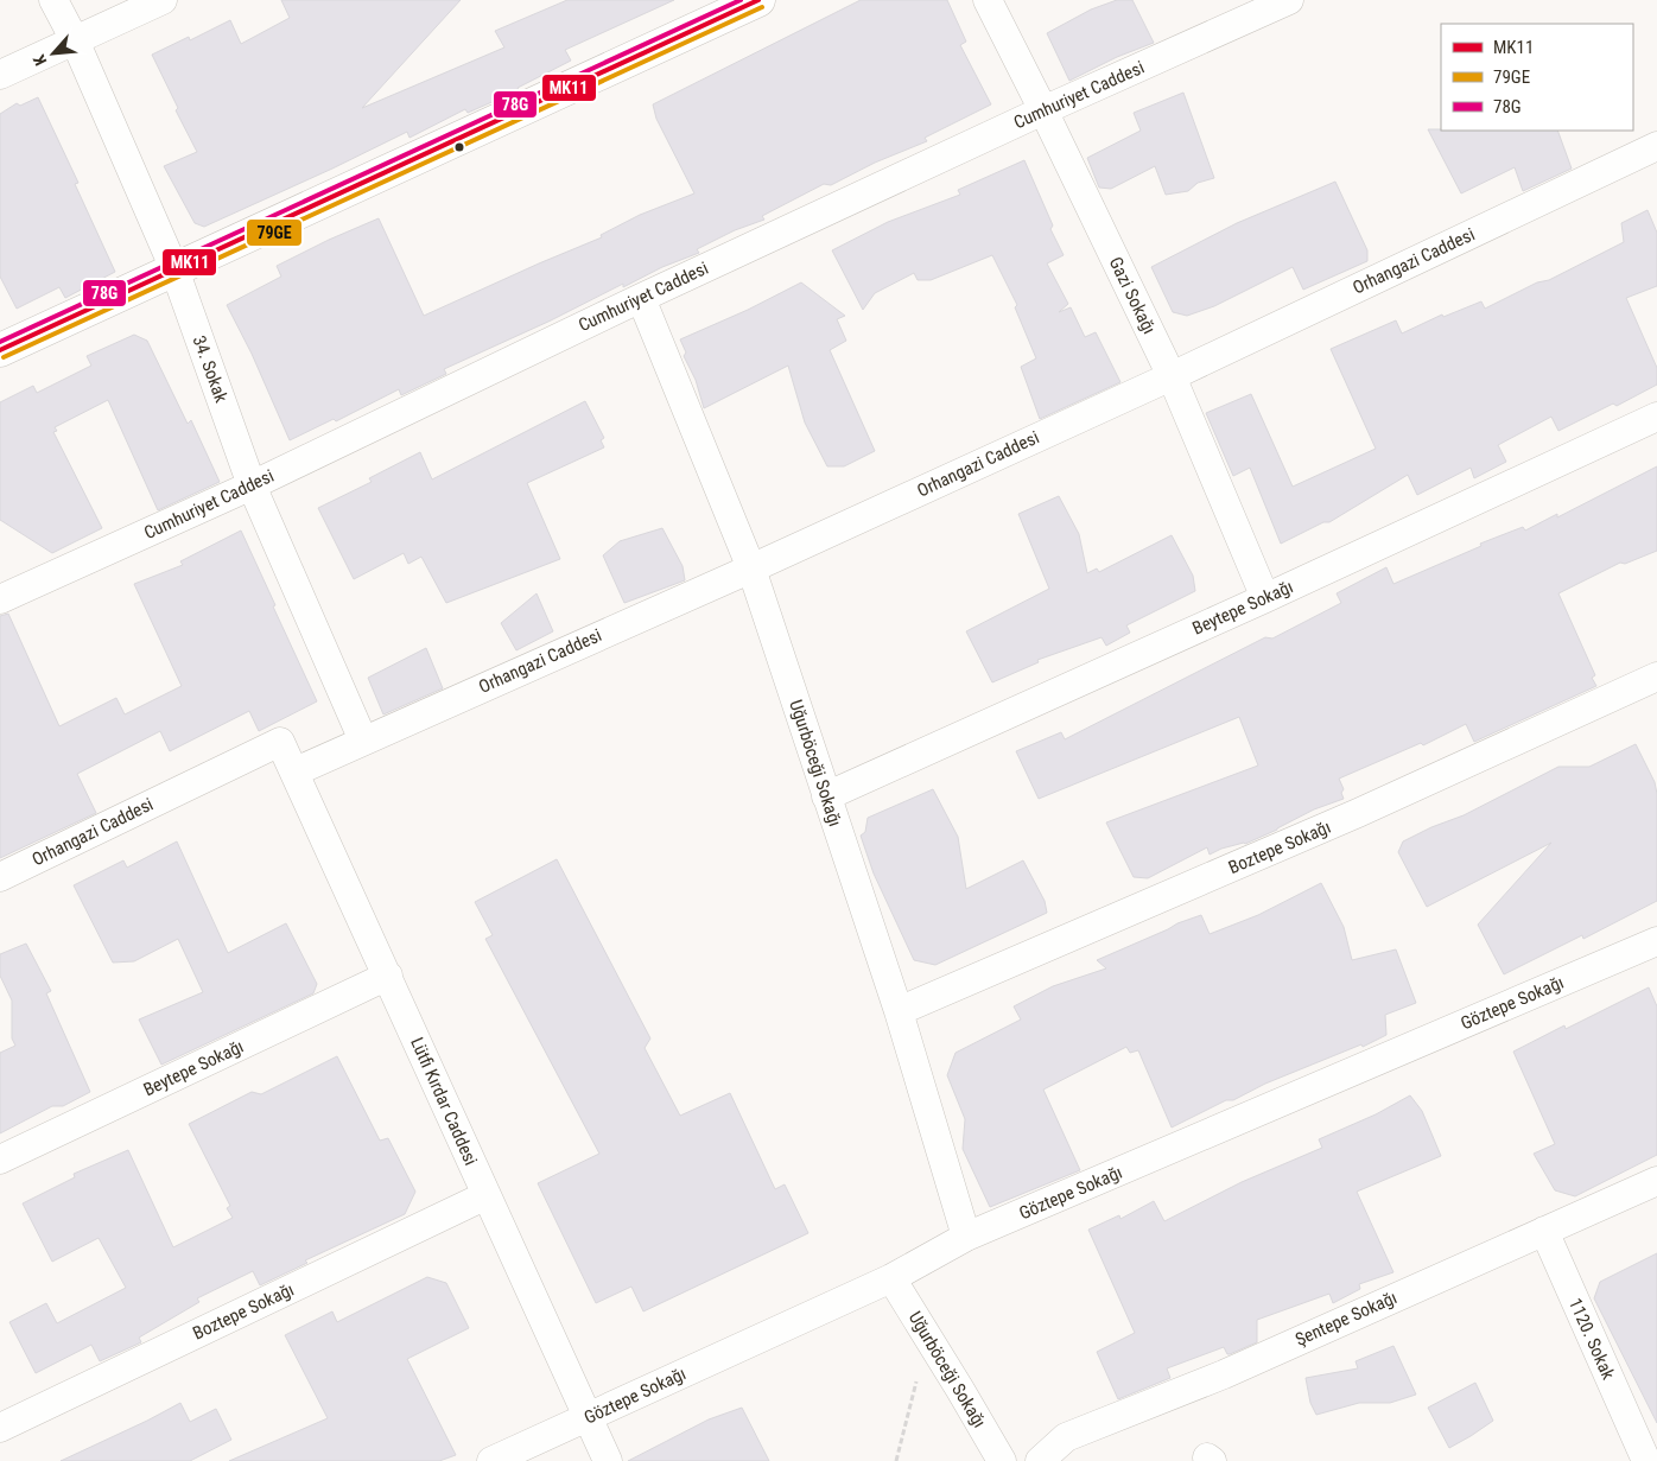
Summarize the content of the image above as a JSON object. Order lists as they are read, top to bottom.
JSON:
{
  "streets": {
    "street": [
      "Cumhuriyet Caddesi",
      "Orhangazi Caddesi",
      "Gazi Sokağı",
      "34. Sokak",
      "Beytepe Sokağı",
      "Uğurböceği Sokağı",
      "Boztepe Sokağı",
      "Göztepe Sokağı",
      "Lütfi Kırdar Caddesi",
      "Şentepe Sokağı",
      "1120. Sokak"
    ]
  },
  "crossings": [
    ["Cumhuriyet Caddesi", "Gazi Sokağı"],
    ["Cumhuriyet Caddesi", "34. Sokak"],
    ["Cumhuriyet Caddesi", "Uğurböceği Sokağı"],
    ["Orhangazi Caddesi", "Gazi Sokağı"],
    ["Orhangazi Caddesi", "34. Sokak"],
    ["Orhangazi Caddesi", "Uğurböceği Sokağı"],
    ["Orhangazi Caddesi", "Lütfi Kırdar Caddesi"],
    ["Gazi Sokağı", "Beytepe Sokağı"],
    ["Beytepe Sokağı", "Uğurböceği Sokağı"],
    ["Beytepe Sokağı", "Lütfi Kırdar Caddesi"],
    ["Uğurböceği Sokağı", "Boztepe Sokağı"],
    ["Uğurböceği Sokağı", "Göztepe Sokağı"],
    ["Boztepe Sokağı", "Lütfi Kırdar Caddesi"],
    ["Göztepe Sokağı", "Lütfi Kırdar Caddesi"],
    ["Şentepe Sokağı", "1120. Sokak"]
  ],
  "lines": ["transit line MK11", "transit line 78G", "transit line 79GE"],
  "legend": ["MK11", "79GE", "78G"],
  "north": "bottom left"
}
